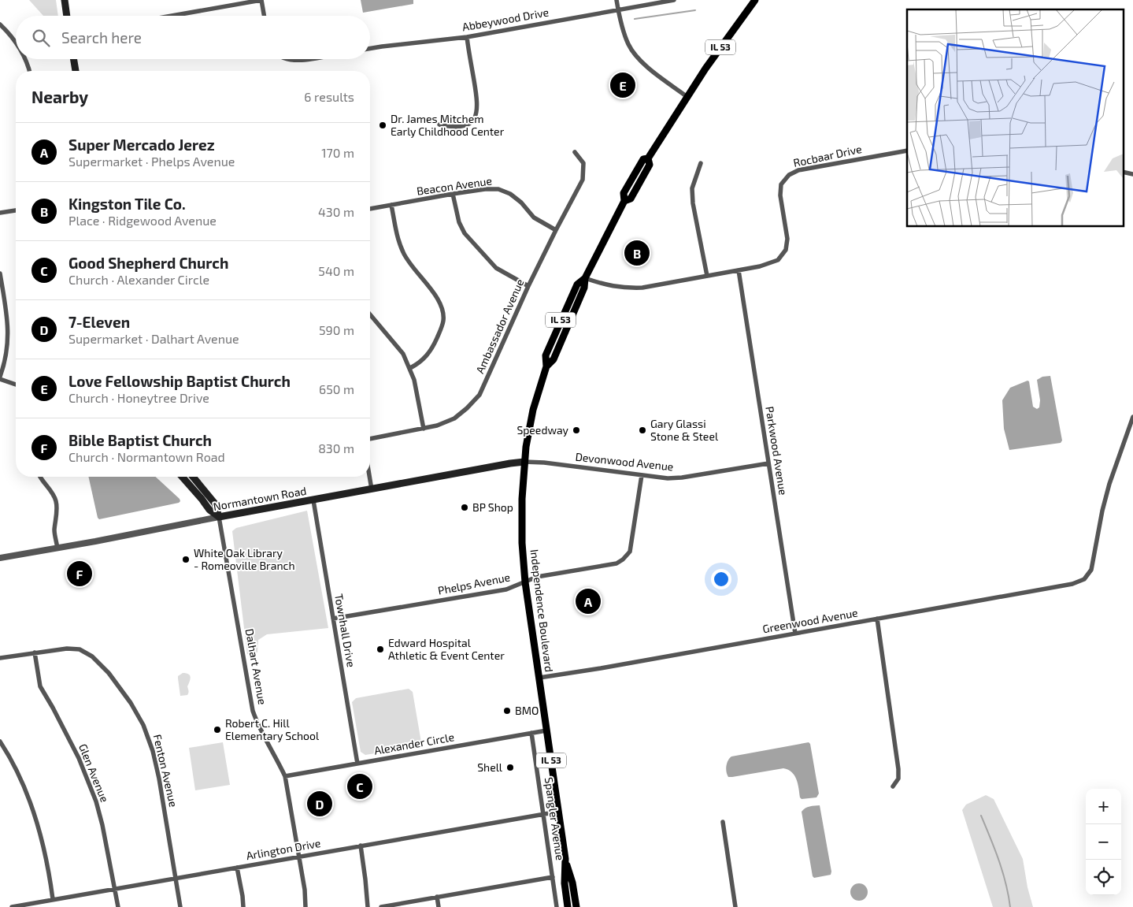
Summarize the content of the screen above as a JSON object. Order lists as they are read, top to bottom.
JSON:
{
  "streets": {
    "main road": [
      "IL 53",
      "Normantown Road",
      "Independence Boulevard",
      "Dalhart Avenue"
    ],
    "street": [
      "Abbeywood Drive",
      "Rocbaar Drive",
      "Beacon Avenue",
      "Ambassador Avenue",
      "Parkwood Avenue",
      "Devonwood Avenue",
      "Phelps Avenue",
      "Greenwood Avenue",
      "Townhall Drive",
      "Alexander Circle",
      "Fenton Avenue",
      "Glen Avenue",
      "Spangler Avenue",
      "Arlington Drive"
    ]
  },
  "crossings": [
    ["Rocbaar Drive", "Parkwood Avenue"],
    ["Beacon Avenue", "Ambassador Avenue"],
    ["Parkwood Avenue", "Devonwood Avenue"],
    ["Parkwood Avenue", "Greenwood Avenue"],
    ["Devonwood Avenue", "Normantown Road"],
    ["Devonwood Avenue", "Phelps Avenue"],
    ["Devonwood Avenue", "Independence Boulevard"],
    ["Normantown Road", "Independence Boulevard"],
    ["Normantown Road", "Townhall Drive"],
    ["Normantown Road", "Dalhart Avenue"],
    ["Phelps Avenue", "Independence Boulevard"],
    ["Phelps Avenue", "Townhall Drive"],
    ["Independence Boulevard", "Greenwood Avenue"],
    ["Independence Boulevard", "Alexander Circle"],
    ["Independence Boulevard", "Arlington Drive"],
    ["Townhall Drive", "Alexander Circle"],
    ["Dalhart Avenue", "Alexander Circle"],
    ["Dalhart Avenue", "Arlington Drive"],
    ["Alexander Circle", "Spangler Avenue"],
    ["Fenton Avenue", "Glen Avenue"],
    ["Fenton Avenue", "Arlington Drive"],
    ["Glen Avenue", "Arlington Drive"],
    ["Spangler Avenue", "Arlington Drive"]
  ],
  "places": [
    "Dr. James Mitchem Early Childhood Center",
    "Speedway",
    "Gary Glassi Stone & Steel",
    "BP Shop",
    "White Oak Library - Romeoville Branch",
    "Edward Hospital Athletic & Event Center",
    "BMO",
    "Robert C. Hill Elementary School",
    "Shell"
  ],
  "page": {
    "search": "Search here",
    "pins": [
      "E",
      "B",
      "F",
      "A",
      "C",
      "D"
    ],
    "heading": ["Nearby", "6 results"],
    "list": [
      {
        "mark": "A",
        "name": "Super Mercado Jerez",
        "note": "Supermarket · Phelps Avenue",
        "value": "170 m"
      },
      {
        "mark": "B",
        "name": "Kingston Tile Co.",
        "note": "Place · Ridgewood Avenue",
        "value": "430 m"
      },
      {
        "mark": "C",
        "name": "Good Shepherd Church",
        "note": "Church · Alexander Circle",
        "value": "540 m"
      },
      {
        "mark": "D",
        "name": "7-Eleven",
        "note": "Supermarket · Dalhart Avenue",
        "value": "590 m"
      },
      {
        "mark": "E",
        "name": "Love Fellowship Baptist Church",
        "note": "Church · Honeytree Drive",
        "value": "650 m"
      },
      {
        "mark": "F",
        "name": "Bible Baptist Church",
        "note": "Church · Normantown Road",
        "value": "830 m"
      }
    ],
    "map_buttons": ["+", "−"]
  }
}
